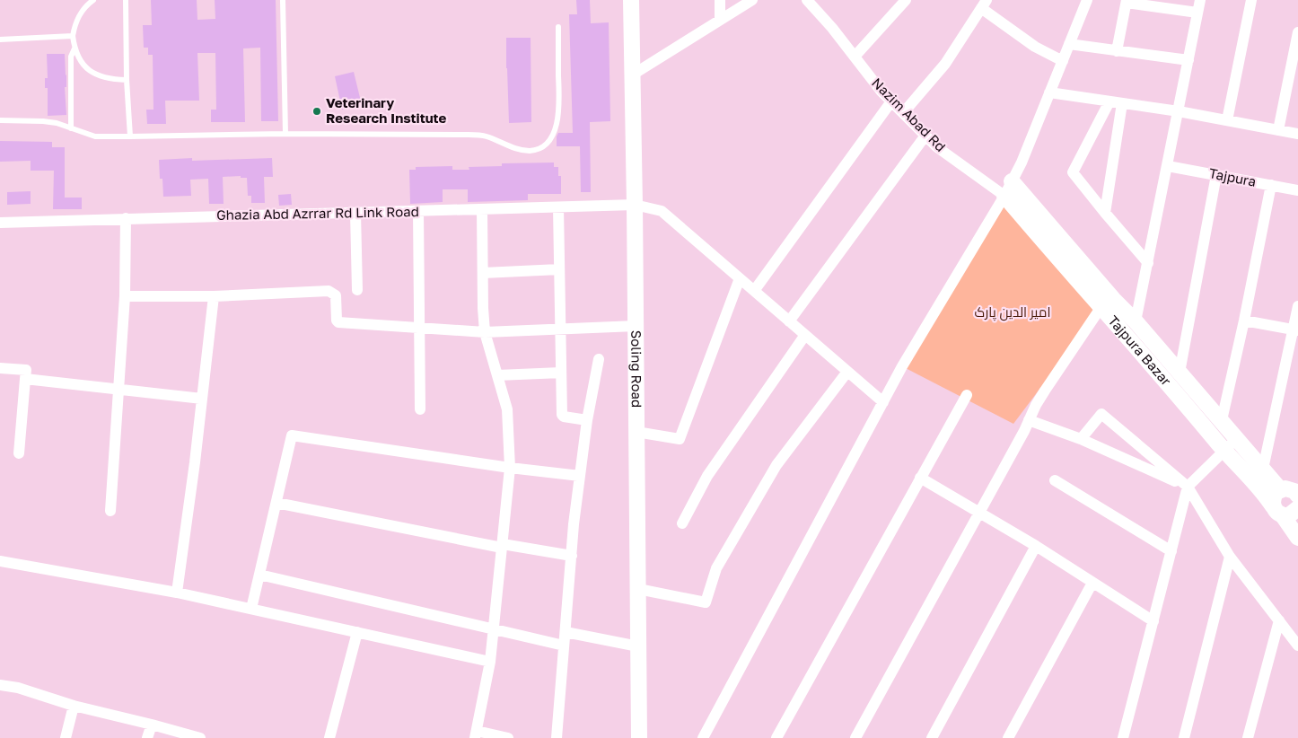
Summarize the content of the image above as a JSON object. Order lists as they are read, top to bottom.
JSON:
{
  "streets": {
    "street": [
      "Nazim Abad Rd",
      "Tajpura",
      "Ghazia Abd Azrrar Rd Link Road",
      "Tajpura Bazar",
      "Soling Road"
    ]
  },
  "crossings": [
    ["Nazim Abad Rd", "Tajpura Bazar"],
    ["Ghazia Abd Azrrar Rd Link Road", "Soling Road"]
  ],
  "parks": ["امیر الدین پارک"],
  "places": ["Veterinary Research Institute"]
}
